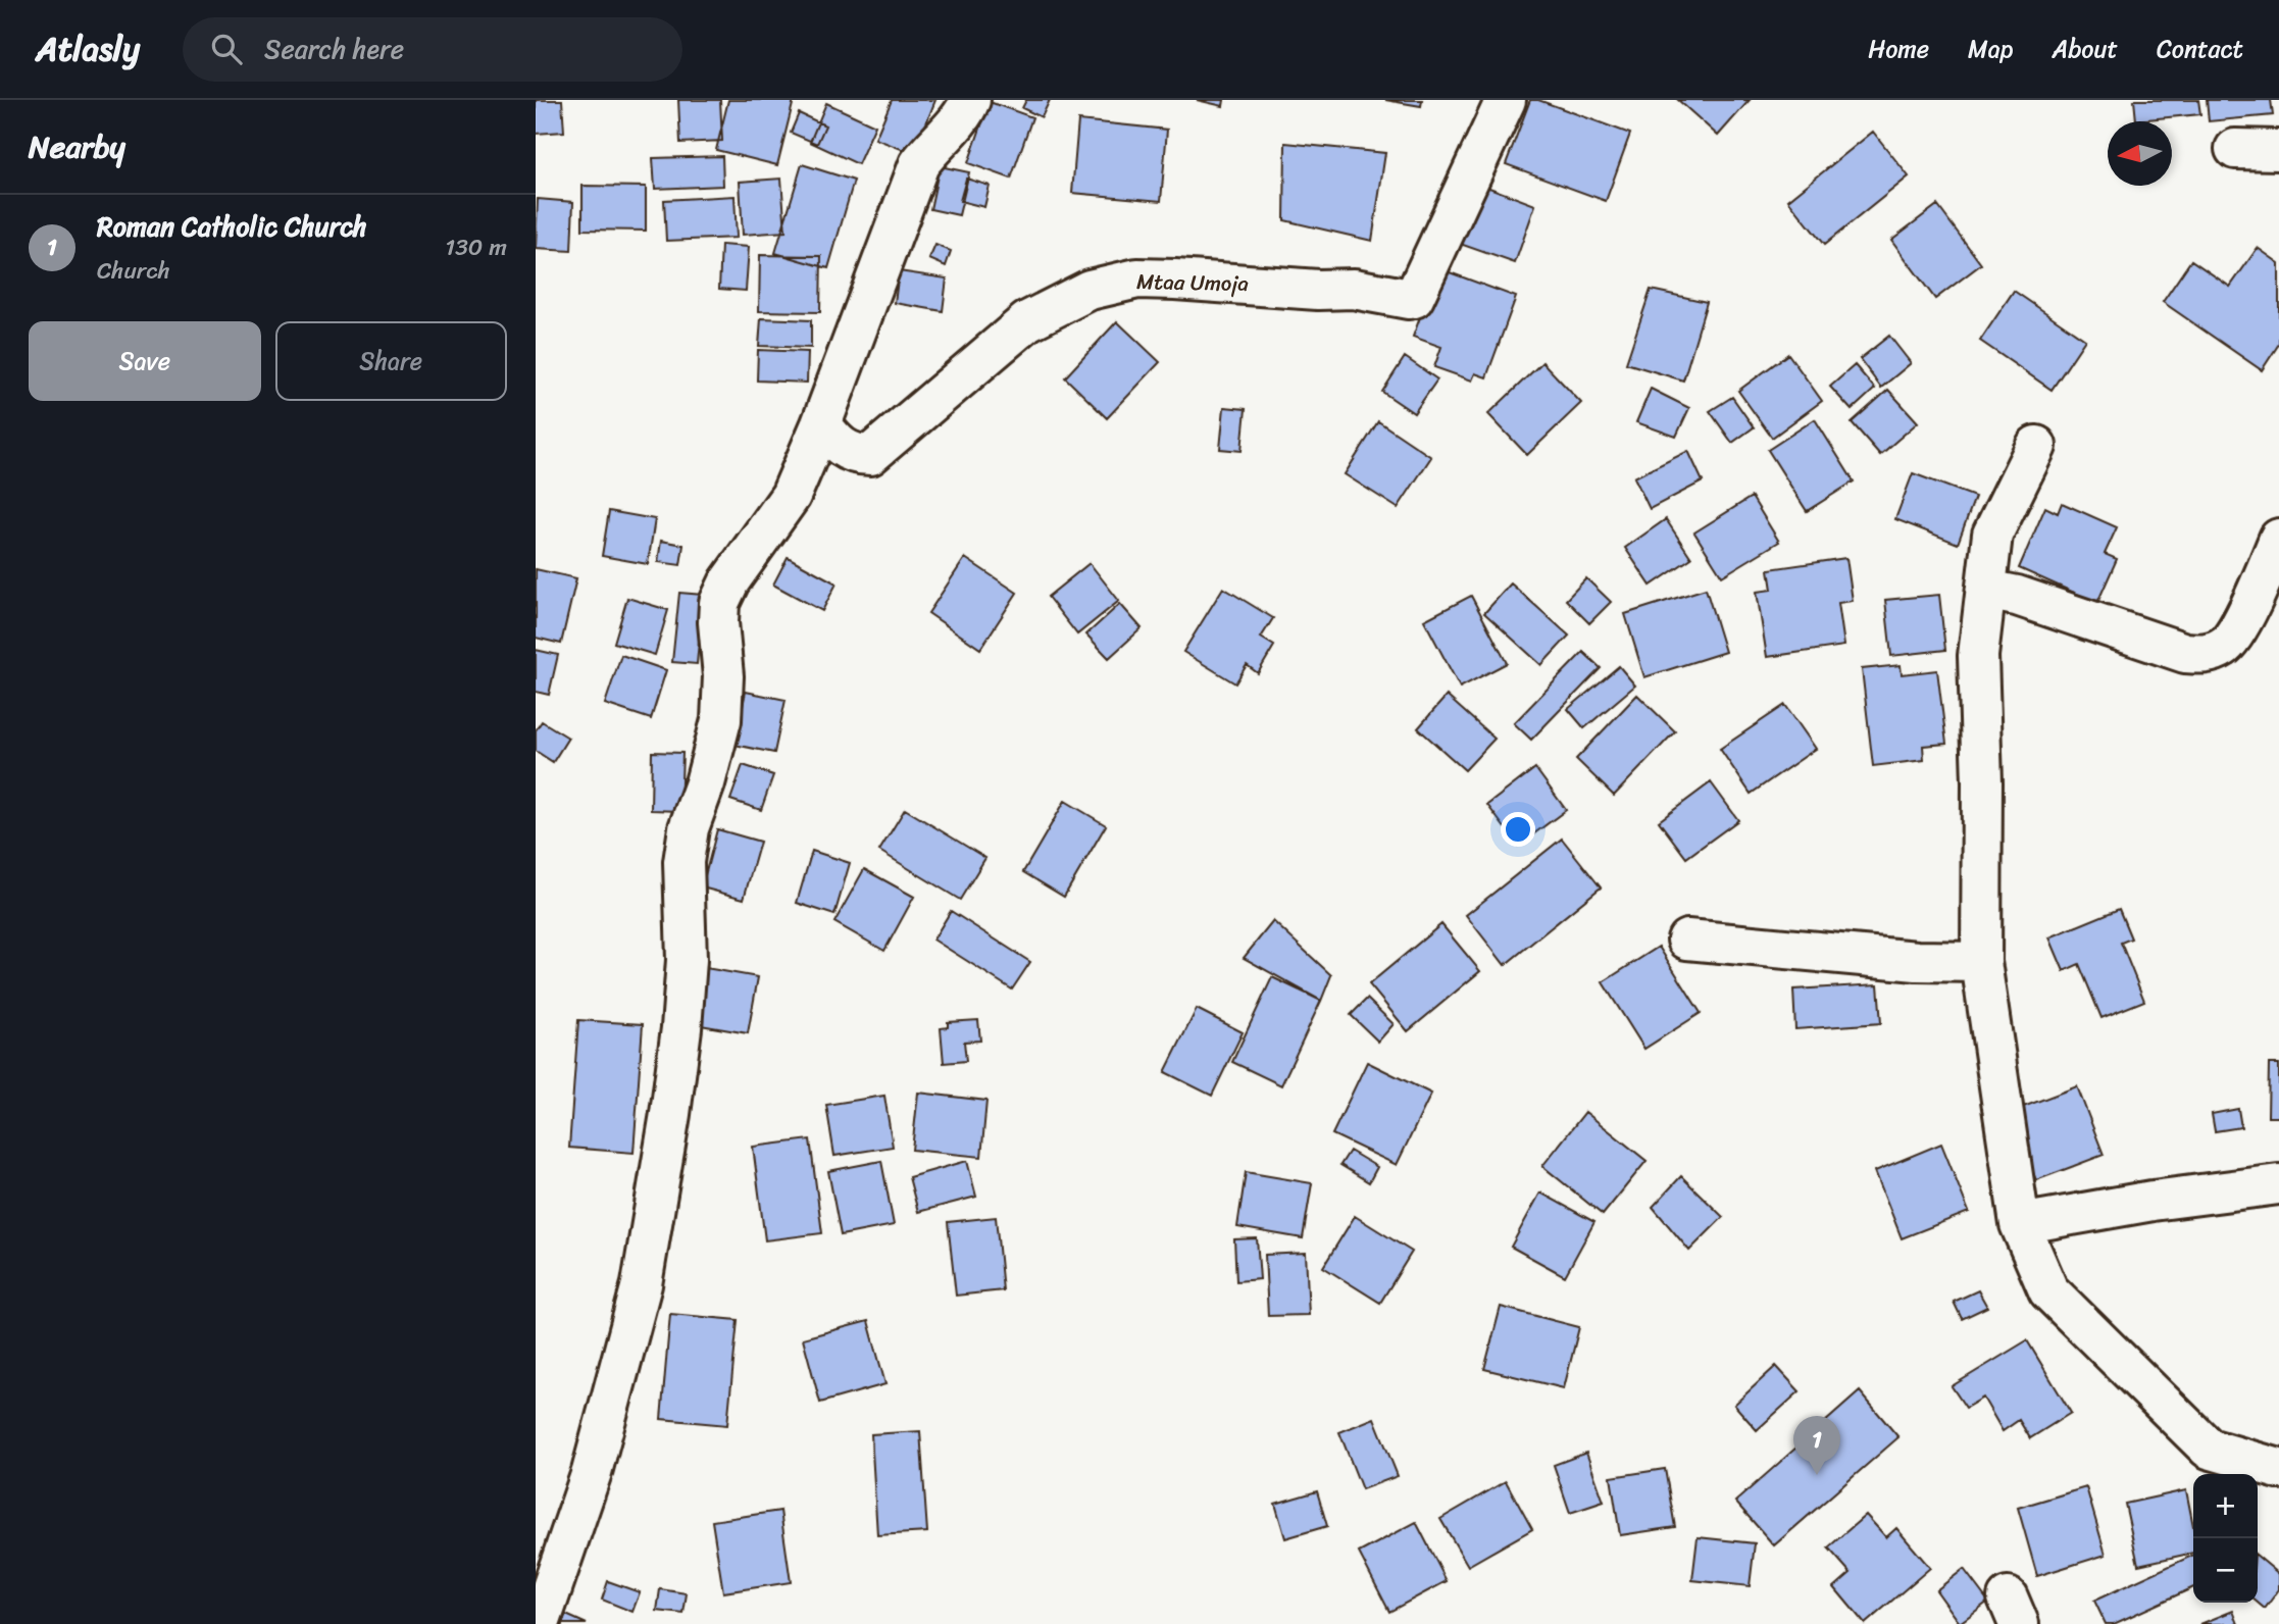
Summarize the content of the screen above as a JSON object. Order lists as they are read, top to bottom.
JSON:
{
  "streets": {
    "street": ["Mtaa Umoja"]
  },
  "north": "left",
  "page": {
    "header": "Atlasly",
    "search": "Search here",
    "nav": [
      "Home",
      "Map",
      "About",
      "Contact"
    ],
    "heading": "Nearby",
    "list": [
      {
        "mark": "1",
        "name": "Roman Catholic Church",
        "note": "Church",
        "value": "130 m"
      }
    ],
    "buttons": ["Save", "Share"],
    "pins": "1",
    "map_buttons": ["+", "−"]
  }
}
